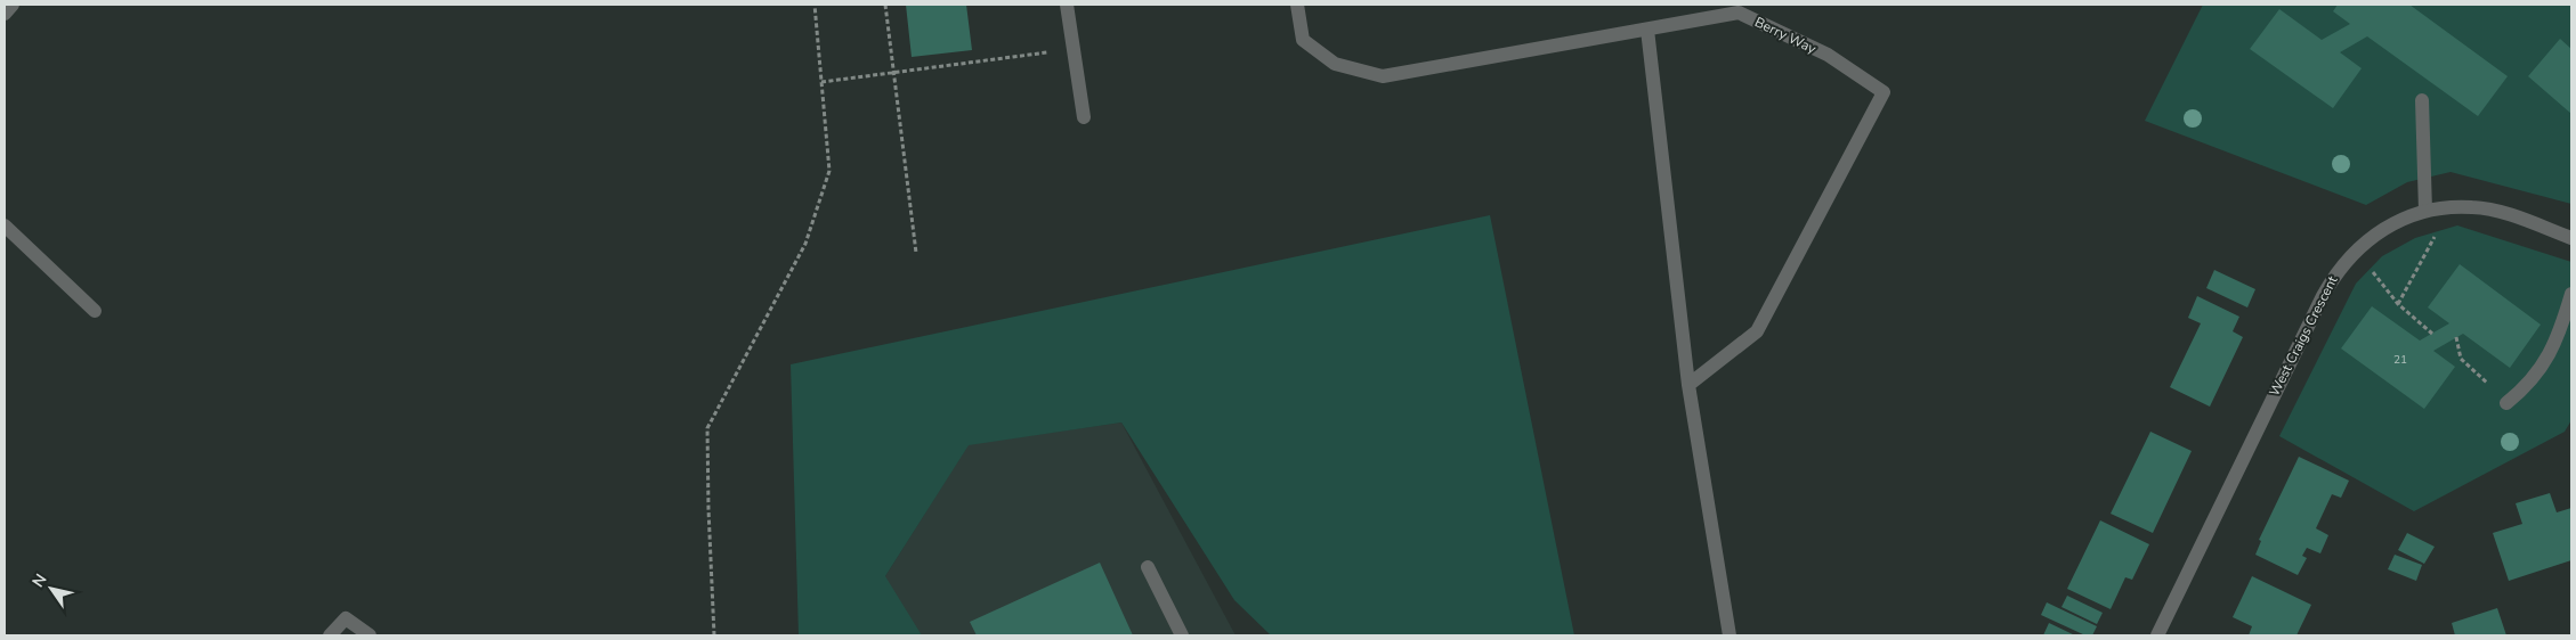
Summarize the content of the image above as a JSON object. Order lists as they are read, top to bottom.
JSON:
{
  "streets": {
    "street": ["Berry Way", "West Craigs Crescent"]
  },
  "house_numbers": ["21"],
  "north": "top left"
}
